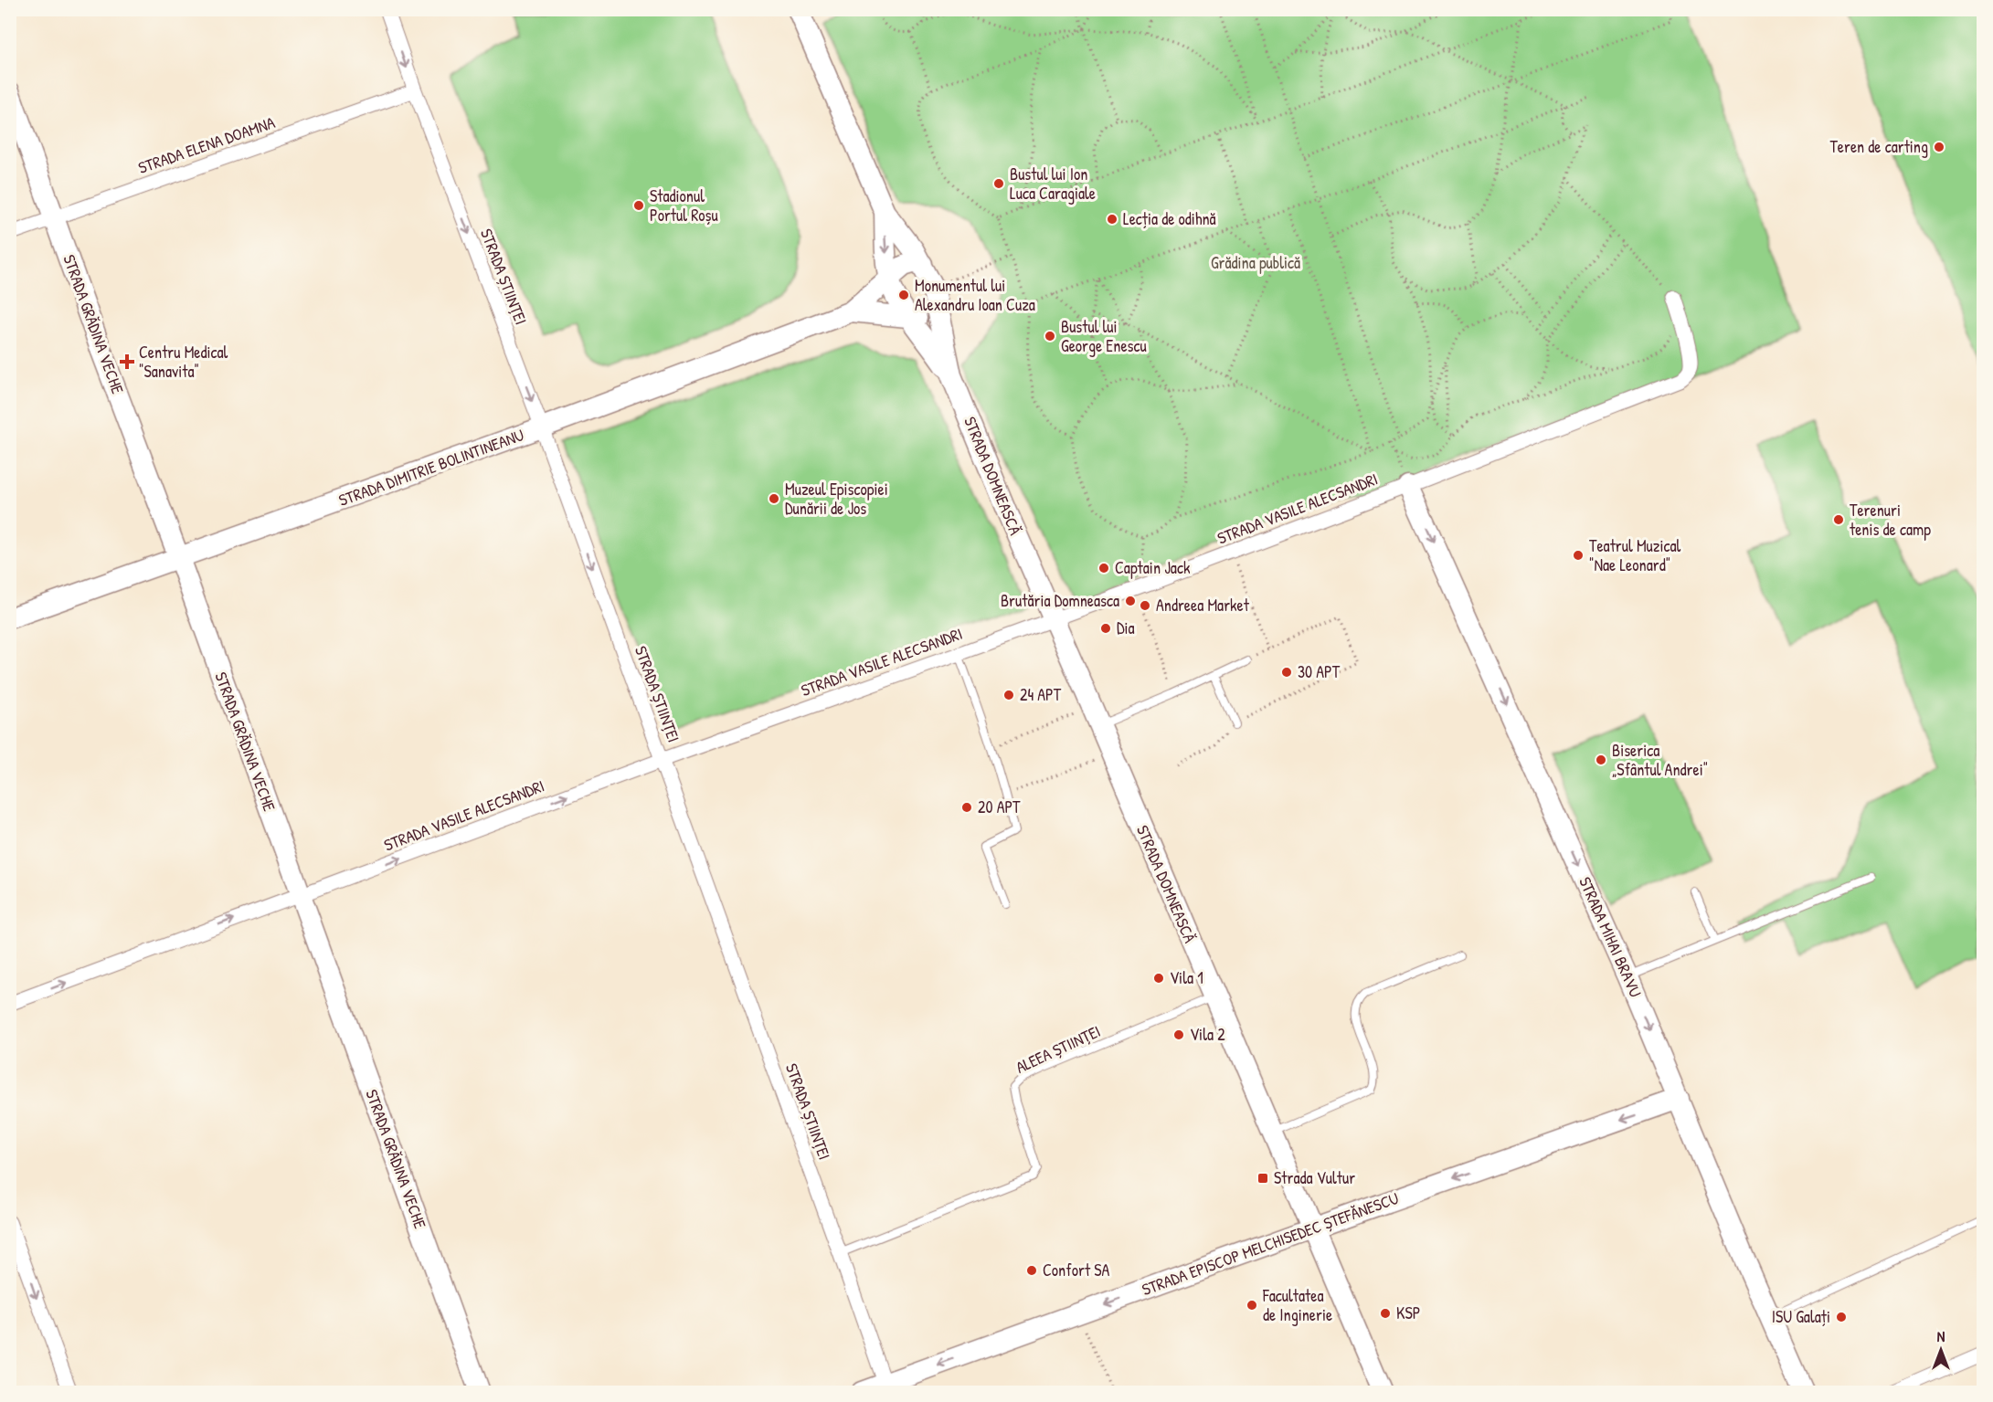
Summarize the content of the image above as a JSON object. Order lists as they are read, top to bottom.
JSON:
{
  "streets": {
    "street": [
      "STRADA ELENA DOAMNA",
      "STRADA ȘTIINȚEI",
      "STRADA GRĂDINA VECHE",
      "STRADA DIMITRIE BOLINTINEANU",
      "STRADA DOMNEASCĂ",
      "STRADA VASILE ALECSANDRI",
      "STRADA MIHAI BRAVU",
      "STRADA EPISCOP MELCHISEDEC ȘTEFĂNESCU"
    ],
    "lane": ["ALEEA ȘTIINȚEI"]
  },
  "crossings": [
    ["STRADA ELENA DOAMNA", "STRADA ȘTIINȚEI"],
    ["STRADA ELENA DOAMNA", "STRADA GRĂDINA VECHE"],
    ["STRADA ȘTIINȚEI", "STRADA DIMITRIE BOLINTINEANU"],
    ["STRADA ȘTIINȚEI", "STRADA VASILE ALECSANDRI"],
    ["STRADA ȘTIINȚEI", "ALEEA ȘTIINȚEI"],
    ["STRADA ȘTIINȚEI", "STRADA EPISCOP MELCHISEDEC ȘTEFĂNESCU"],
    ["STRADA GRĂDINA VECHE", "STRADA DIMITRIE BOLINTINEANU"],
    ["STRADA GRĂDINA VECHE", "STRADA VASILE ALECSANDRI"],
    ["STRADA DIMITRIE BOLINTINEANU", "STRADA DOMNEASCĂ"],
    ["STRADA DOMNEASCĂ", "STRADA VASILE ALECSANDRI"],
    ["STRADA DOMNEASCĂ", "ALEEA ȘTIINȚEI"],
    ["STRADA DOMNEASCĂ", "STRADA EPISCOP MELCHISEDEC ȘTEFĂNESCU"],
    ["STRADA VASILE ALECSANDRI", "STRADA MIHAI BRAVU"],
    ["STRADA MIHAI BRAVU", "STRADA EPISCOP MELCHISEDEC ȘTEFĂNESCU"]
  ],
  "one_way": [
    "STRADA ȘTIINȚEI",
    "STRADA VASILE ALECSANDRI",
    "STRADA MIHAI BRAVU",
    "STRADA EPISCOP MELCHISEDEC ȘTEFĂNESCU"
  ],
  "parks": ["Grădina publică"],
  "places": {
    "other": [
      "Teren de carting",
      "Bustul lui Ion Luca Caragiale",
      "Stadionul Portul Roșu",
      "Lecția de odihnă",
      "Monumentul lui Alexandru Ioan Cuza",
      "Bustul lui George Enescu",
      "Muzeul Episcopiei Dunării de Jos",
      "Terenuri tenis de camp",
      "Teatrul Muzical \"Nae Leonard\"",
      "Captain Jack",
      "Brutăria Domneasca",
      "Andreea Market",
      "Dia",
      "30 APT",
      "24 APT",
      "Biserica „Sfântul Andrei\"",
      "20 APT",
      "Vila 1",
      "Vila 2",
      "Confort SA",
      "Facultatea de Inginerie",
      "KSP",
      "ISU Galați"
    ],
    "health": ["Centru Medical \"Sanavita\""],
    "transit": ["Strada Vultur"]
  },
  "north": "top"
}
